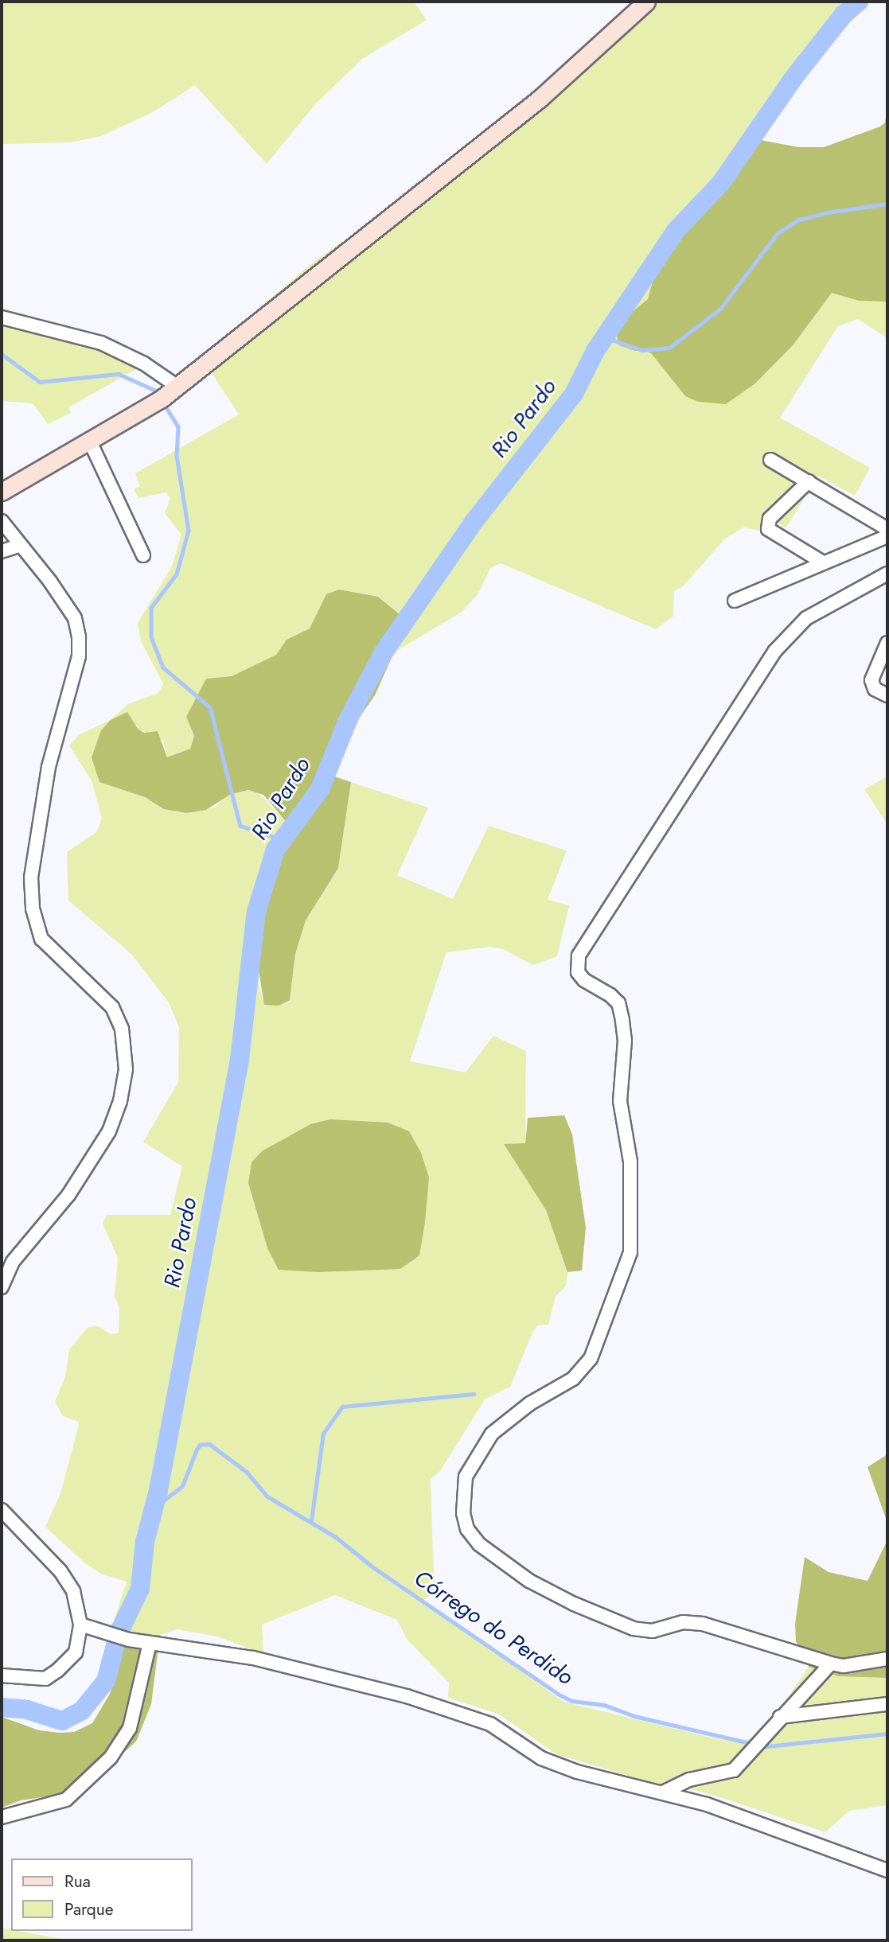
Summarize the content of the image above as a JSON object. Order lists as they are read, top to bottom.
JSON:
{
  "water": ["Rio Pardo", "Córrego do Perdido"],
  "legend": ["Rua", "Parque"]
}
